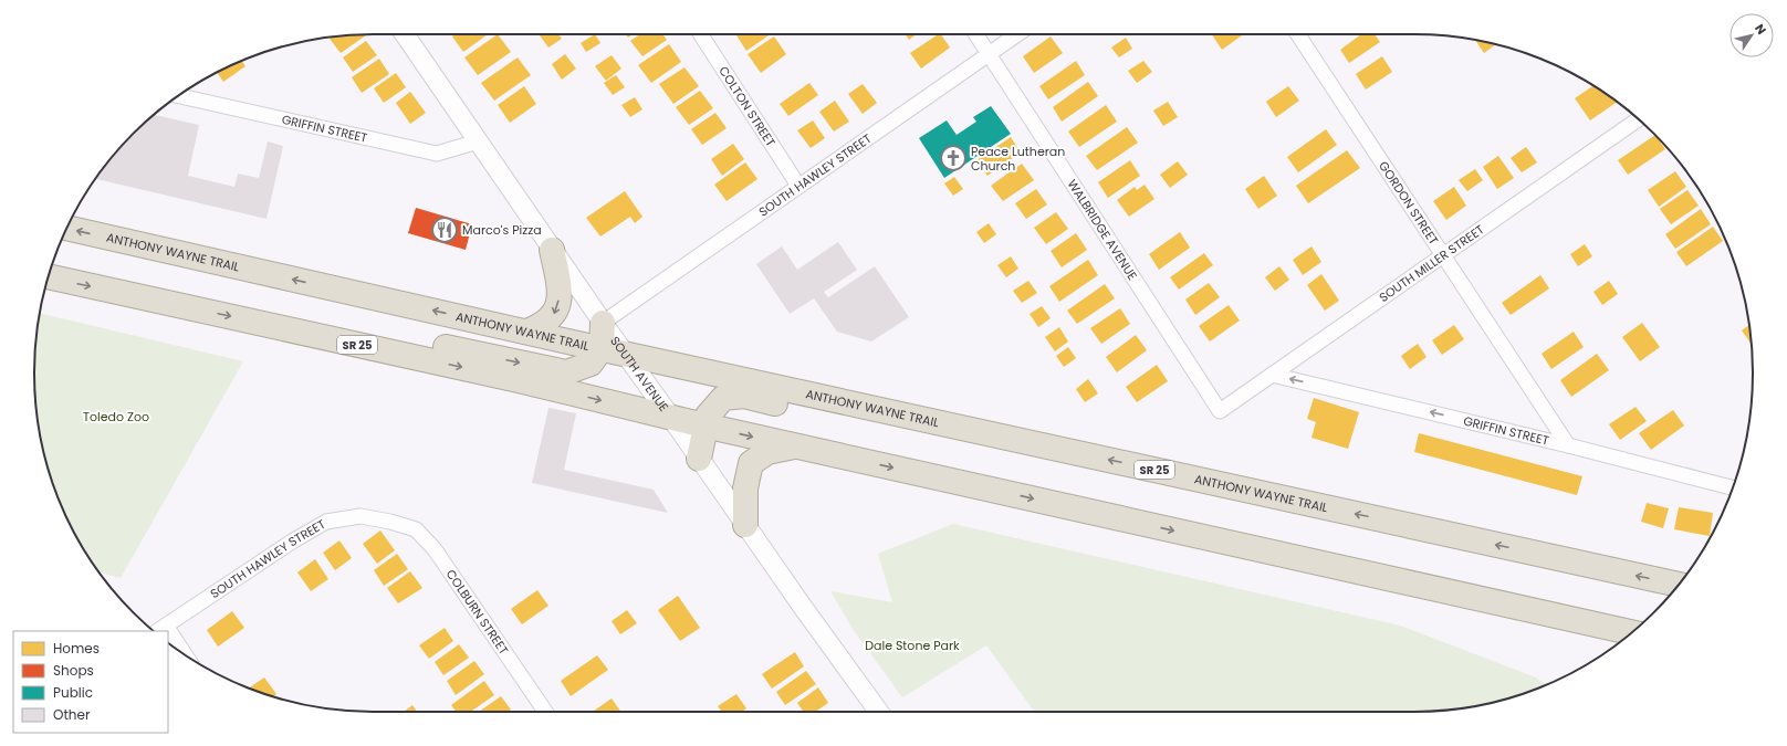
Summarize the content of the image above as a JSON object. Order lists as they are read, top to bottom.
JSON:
{
  "streets": {
    "highway": ["ANTHONY WAYNE TRAIL", "SR 25"],
    "street": [
      "COLTON STREET",
      "GRIFFIN STREET",
      "SOUTH HAWLEY STREET",
      "GORDON STREET",
      "WALBRIDGE AVENUE",
      "SOUTH MILLER STREET",
      "SOUTH AVENUE",
      "COLBURN STREET"
    ]
  },
  "crossings": [
    ["COLTON STREET", "SOUTH HAWLEY STREET"],
    ["GRIFFIN STREET", "GORDON STREET"],
    ["GRIFFIN STREET", "SOUTH MILLER STREET"],
    ["SOUTH HAWLEY STREET", "WALBRIDGE AVENUE"],
    ["SOUTH HAWLEY STREET", "COLBURN STREET"],
    ["GORDON STREET", "SOUTH MILLER STREET"],
    ["WALBRIDGE AVENUE", "SOUTH MILLER STREET"],
    ["ANTHONY WAYNE TRAIL", "SOUTH AVENUE"],
    ["SR 25", "SOUTH AVENUE"]
  ],
  "one_way": ["GRIFFIN STREET"],
  "parks": ["Toledo Zoo", "Dale Stone Park"],
  "places": {
    "church": ["Peace Lutheran Church"],
    "restaurant": ["Marco's Pizza"]
  },
  "legend": [
    "Homes",
    "Shops",
    "Public",
    "Other"
  ],
  "north": "top right"
}
